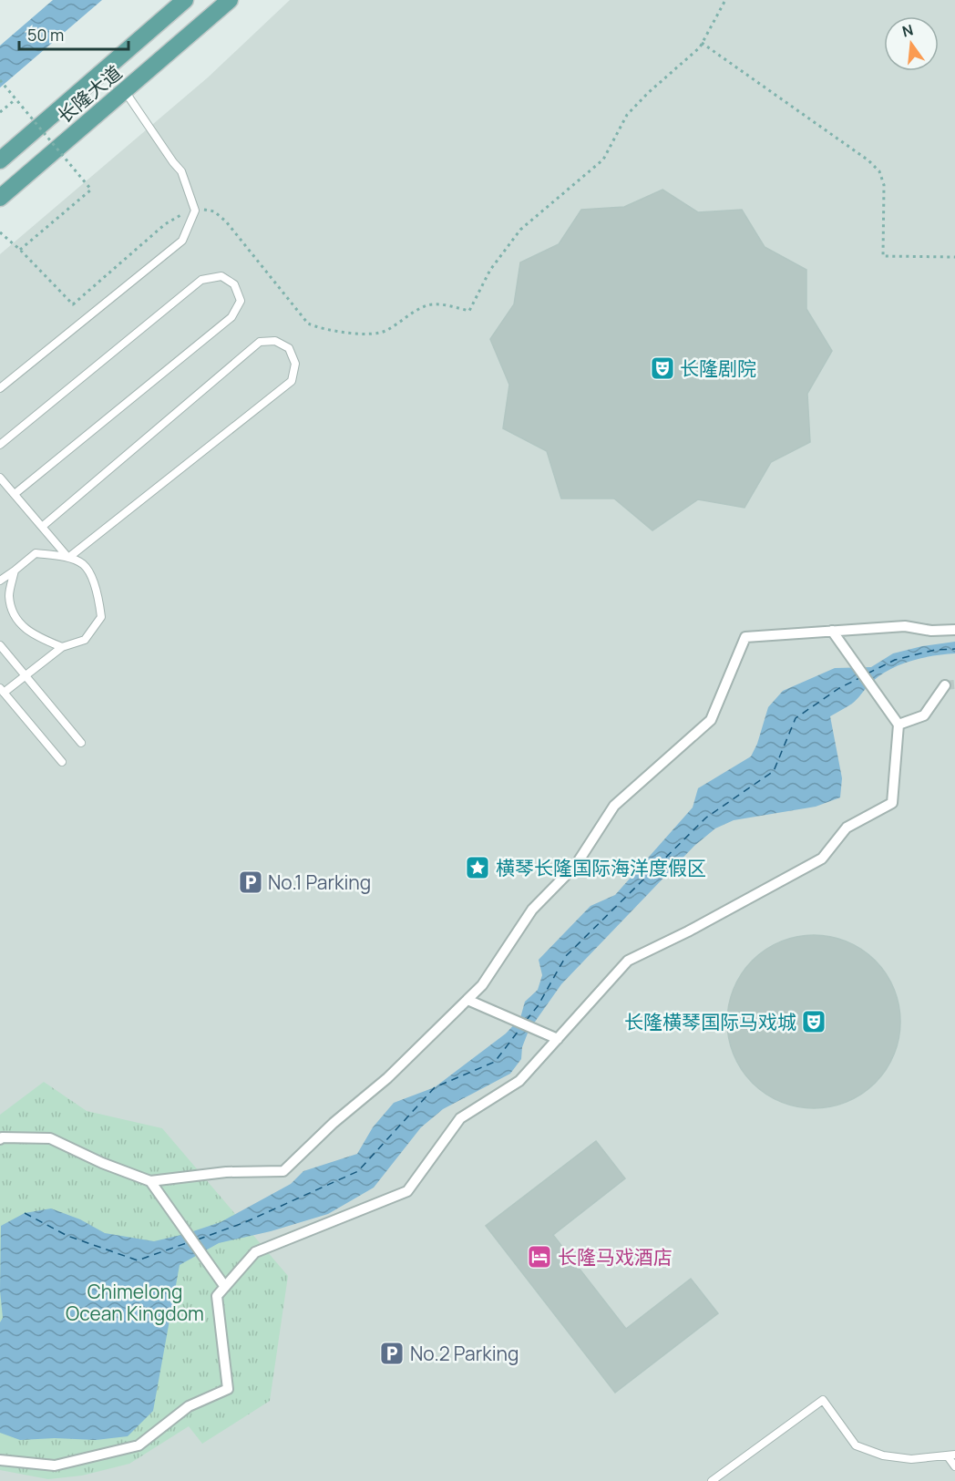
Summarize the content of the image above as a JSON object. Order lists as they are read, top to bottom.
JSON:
{
  "streets": {
    "main road": ["长隆大道"]
  },
  "parks": ["Chimelong Ocean Kingdom"],
  "places": {
    "theatre": ["长隆剧院", "长隆横琴国际马戏城"],
    "place": ["横琴长隆国际海洋度假区"],
    "parking": ["No.1 Parking", "No.2 Parking"],
    "hotel": ["长隆马戏酒店"]
  },
  "scale_bar": "50 m",
  "north": "top"
}
